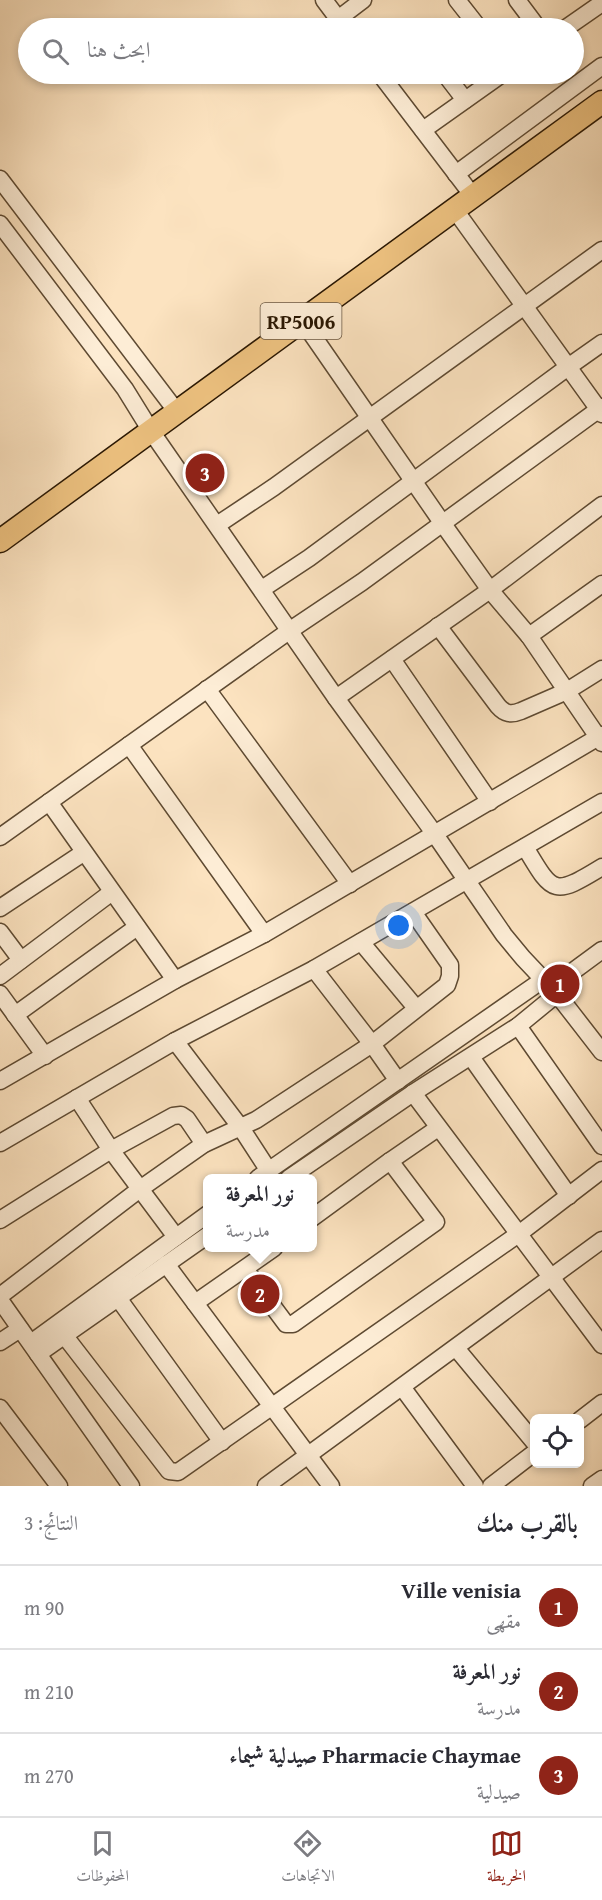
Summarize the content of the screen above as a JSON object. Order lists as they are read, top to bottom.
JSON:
{
  "streets": {
    "main road": ["RP5006"]
  },
  "page": {
    "search": "ابحث هنا",
    "pins": ["3", "1", "2"],
    "popup": ["نور المعرفة", "مدرسة"],
    "heading": ["بالقرب منك", "النتائج: 3"],
    "list": [
      {
        "mark": "1",
        "name": "Ville venisia",
        "note": "مقهى",
        "value": "90 m"
      },
      {
        "mark": "2",
        "name": "نور المعرفة",
        "note": "مدرسة",
        "value": "210 m"
      },
      {
        "mark": "3",
        "name": "Pharmacie Chaymae صيدلية شيماء",
        "note": "صيدلية",
        "value": "270 m"
      }
    ],
    "nav": ["الخريطة", "الاتجاهات", "المحفوظات"]
  }
}
